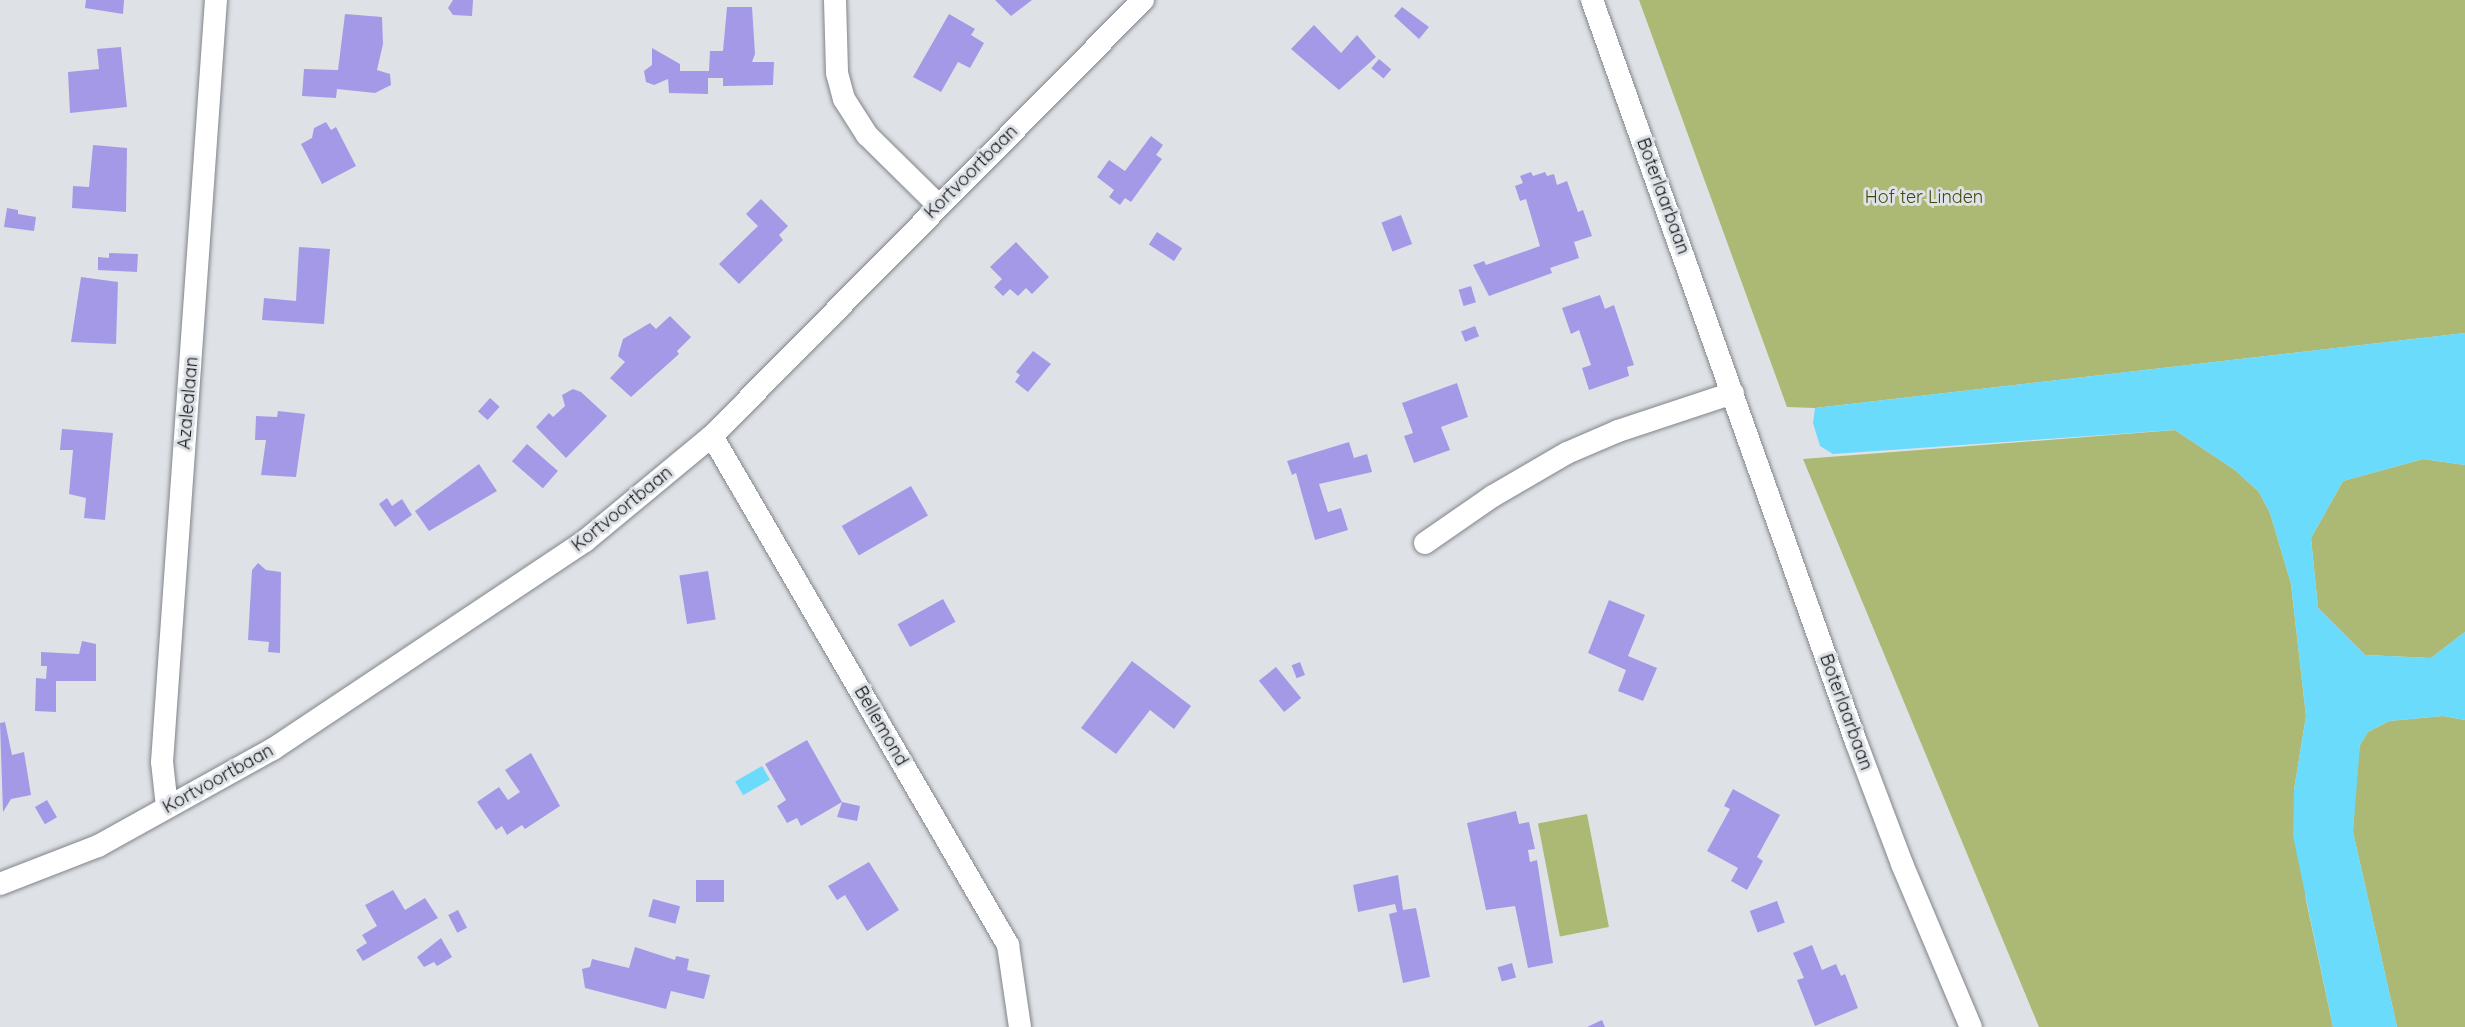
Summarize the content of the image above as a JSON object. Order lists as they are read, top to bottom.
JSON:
{
  "streets": {
    "street": [
      "Kortvoortbaan",
      "Boterlaarbaan",
      "Azalealaan",
      "Bellemond"
    ]
  },
  "crossings": [
    ["Kortvoortbaan", "Azalealaan"],
    ["Kortvoortbaan", "Bellemond"]
  ],
  "parks": ["Hof ter Linden"]
}
